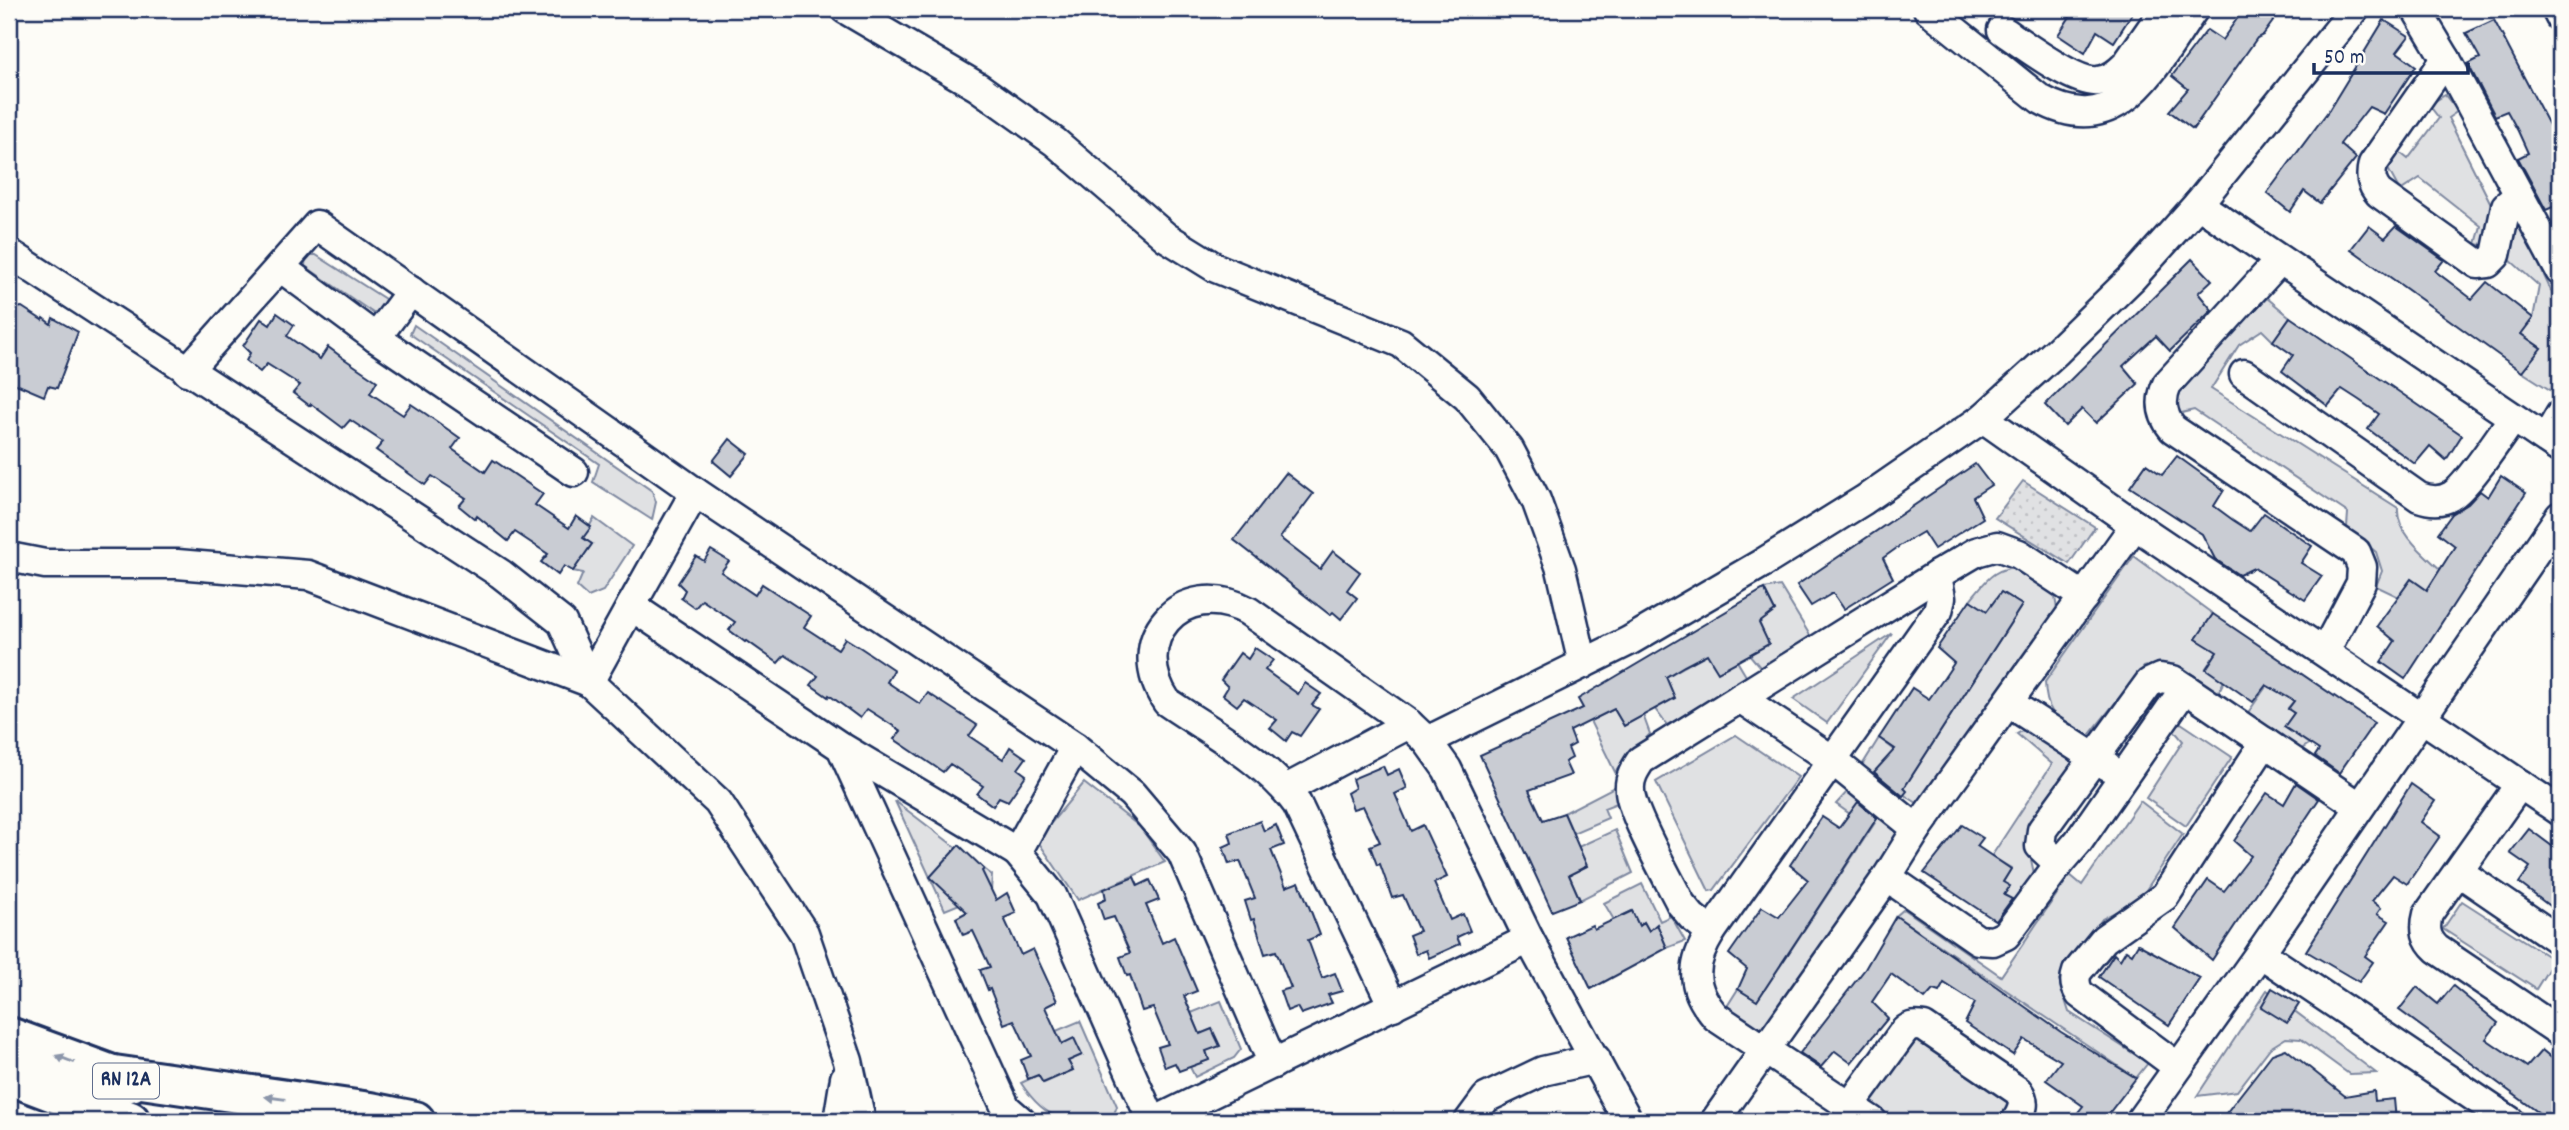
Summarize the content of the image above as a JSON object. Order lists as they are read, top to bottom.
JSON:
{
  "streets": {
    "highway": ["RN 12A"]
  },
  "scale_bar": "50 m"
}
